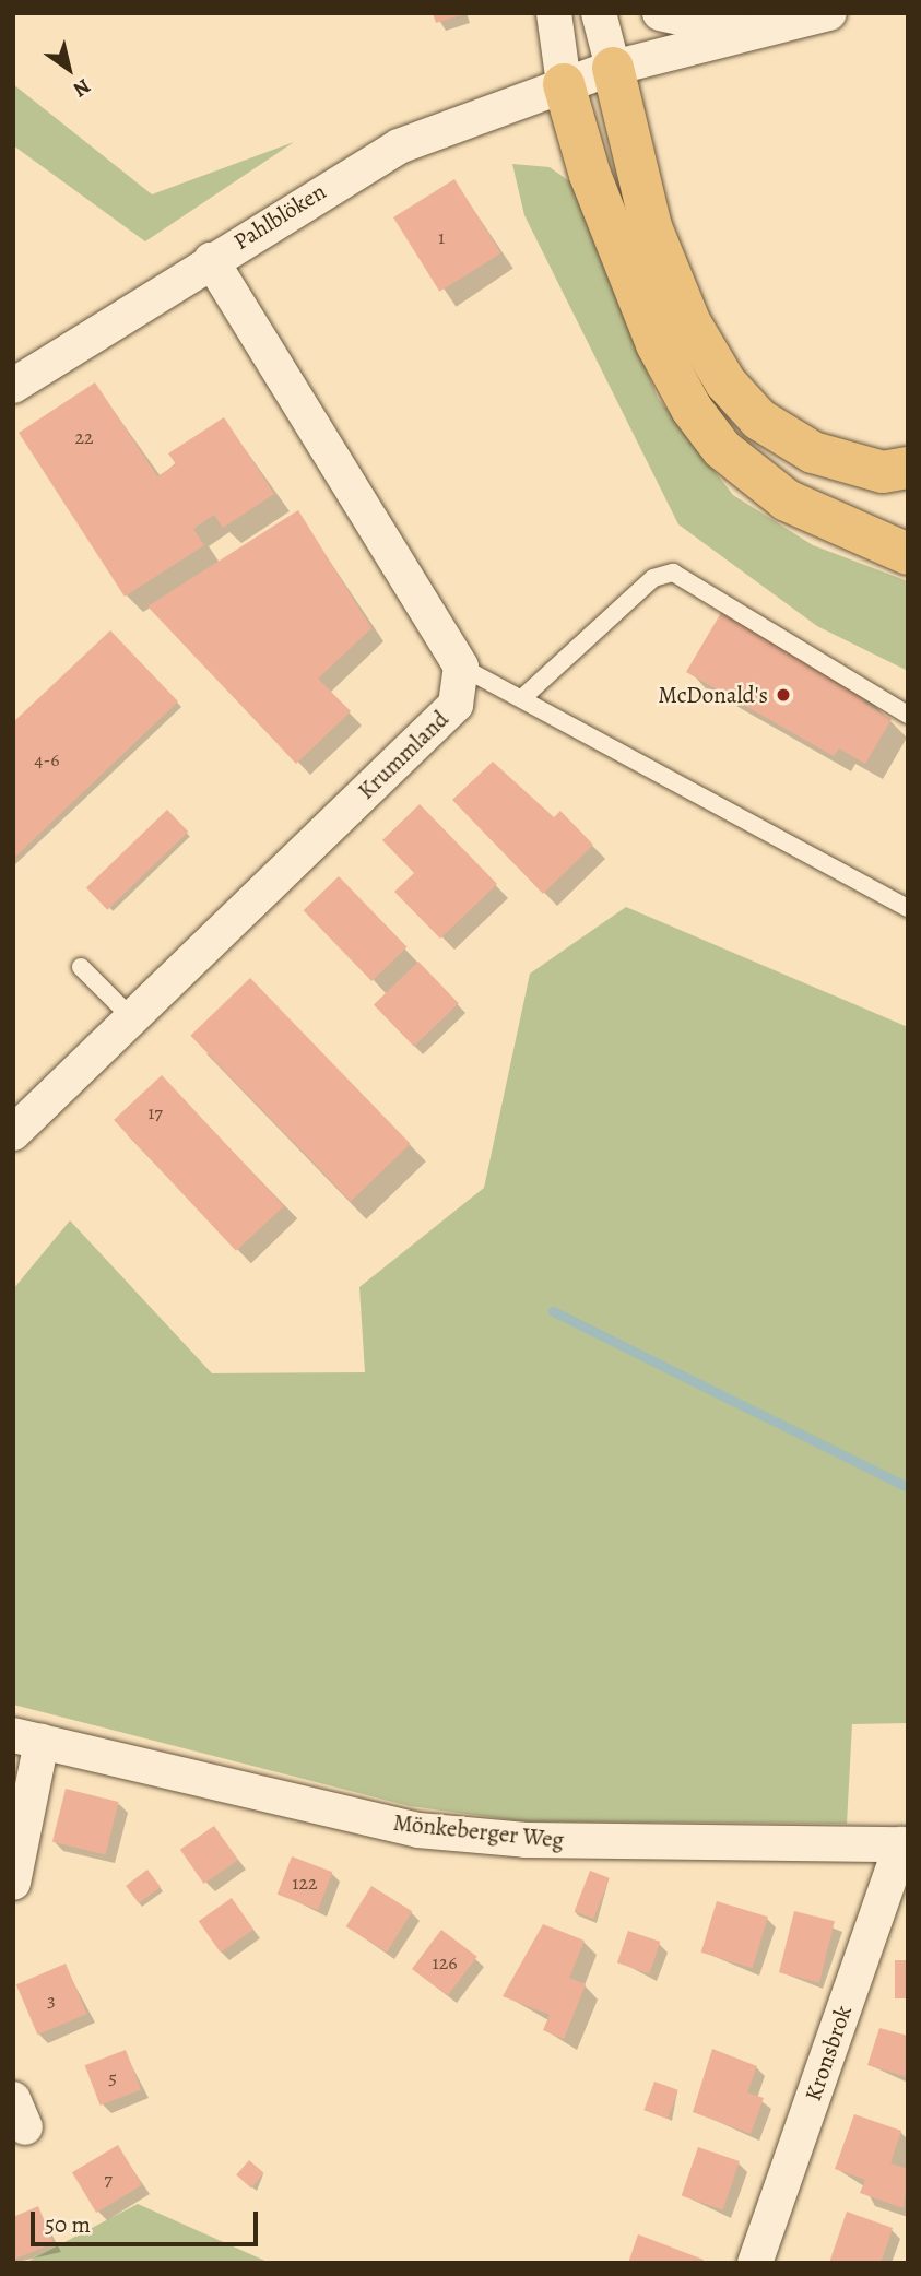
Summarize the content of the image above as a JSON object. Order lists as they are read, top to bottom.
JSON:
{
  "streets": {
    "street": [
      "Pahlblöken",
      "Krummland",
      "Mönkeberger Weg",
      "Kronsbrok"
    ]
  },
  "crossings": [
    ["Mönkeberger Weg", "Kronsbrok"]
  ],
  "places": ["McDonald's"],
  "house_numbers": [
    "1",
    "22",
    "4-6",
    "17",
    "122",
    "126",
    "3",
    "5",
    "7"
  ],
  "scale_bar": "50 m",
  "north": "bottom right"
}
